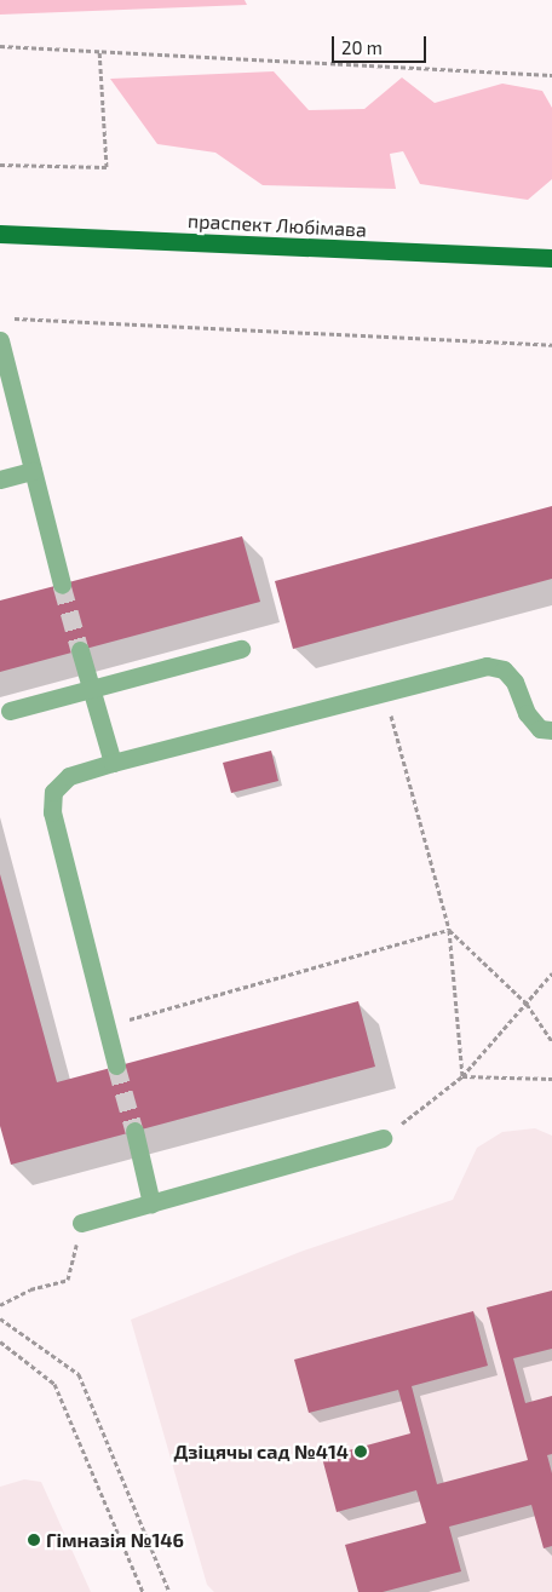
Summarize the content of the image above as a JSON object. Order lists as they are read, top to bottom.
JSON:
{
  "streets": {
    "main road": ["праспект Любімава"]
  },
  "places": ["Дзіцячы сад №414", "Гімназія №146"],
  "scale_bar": "20 m"
}
